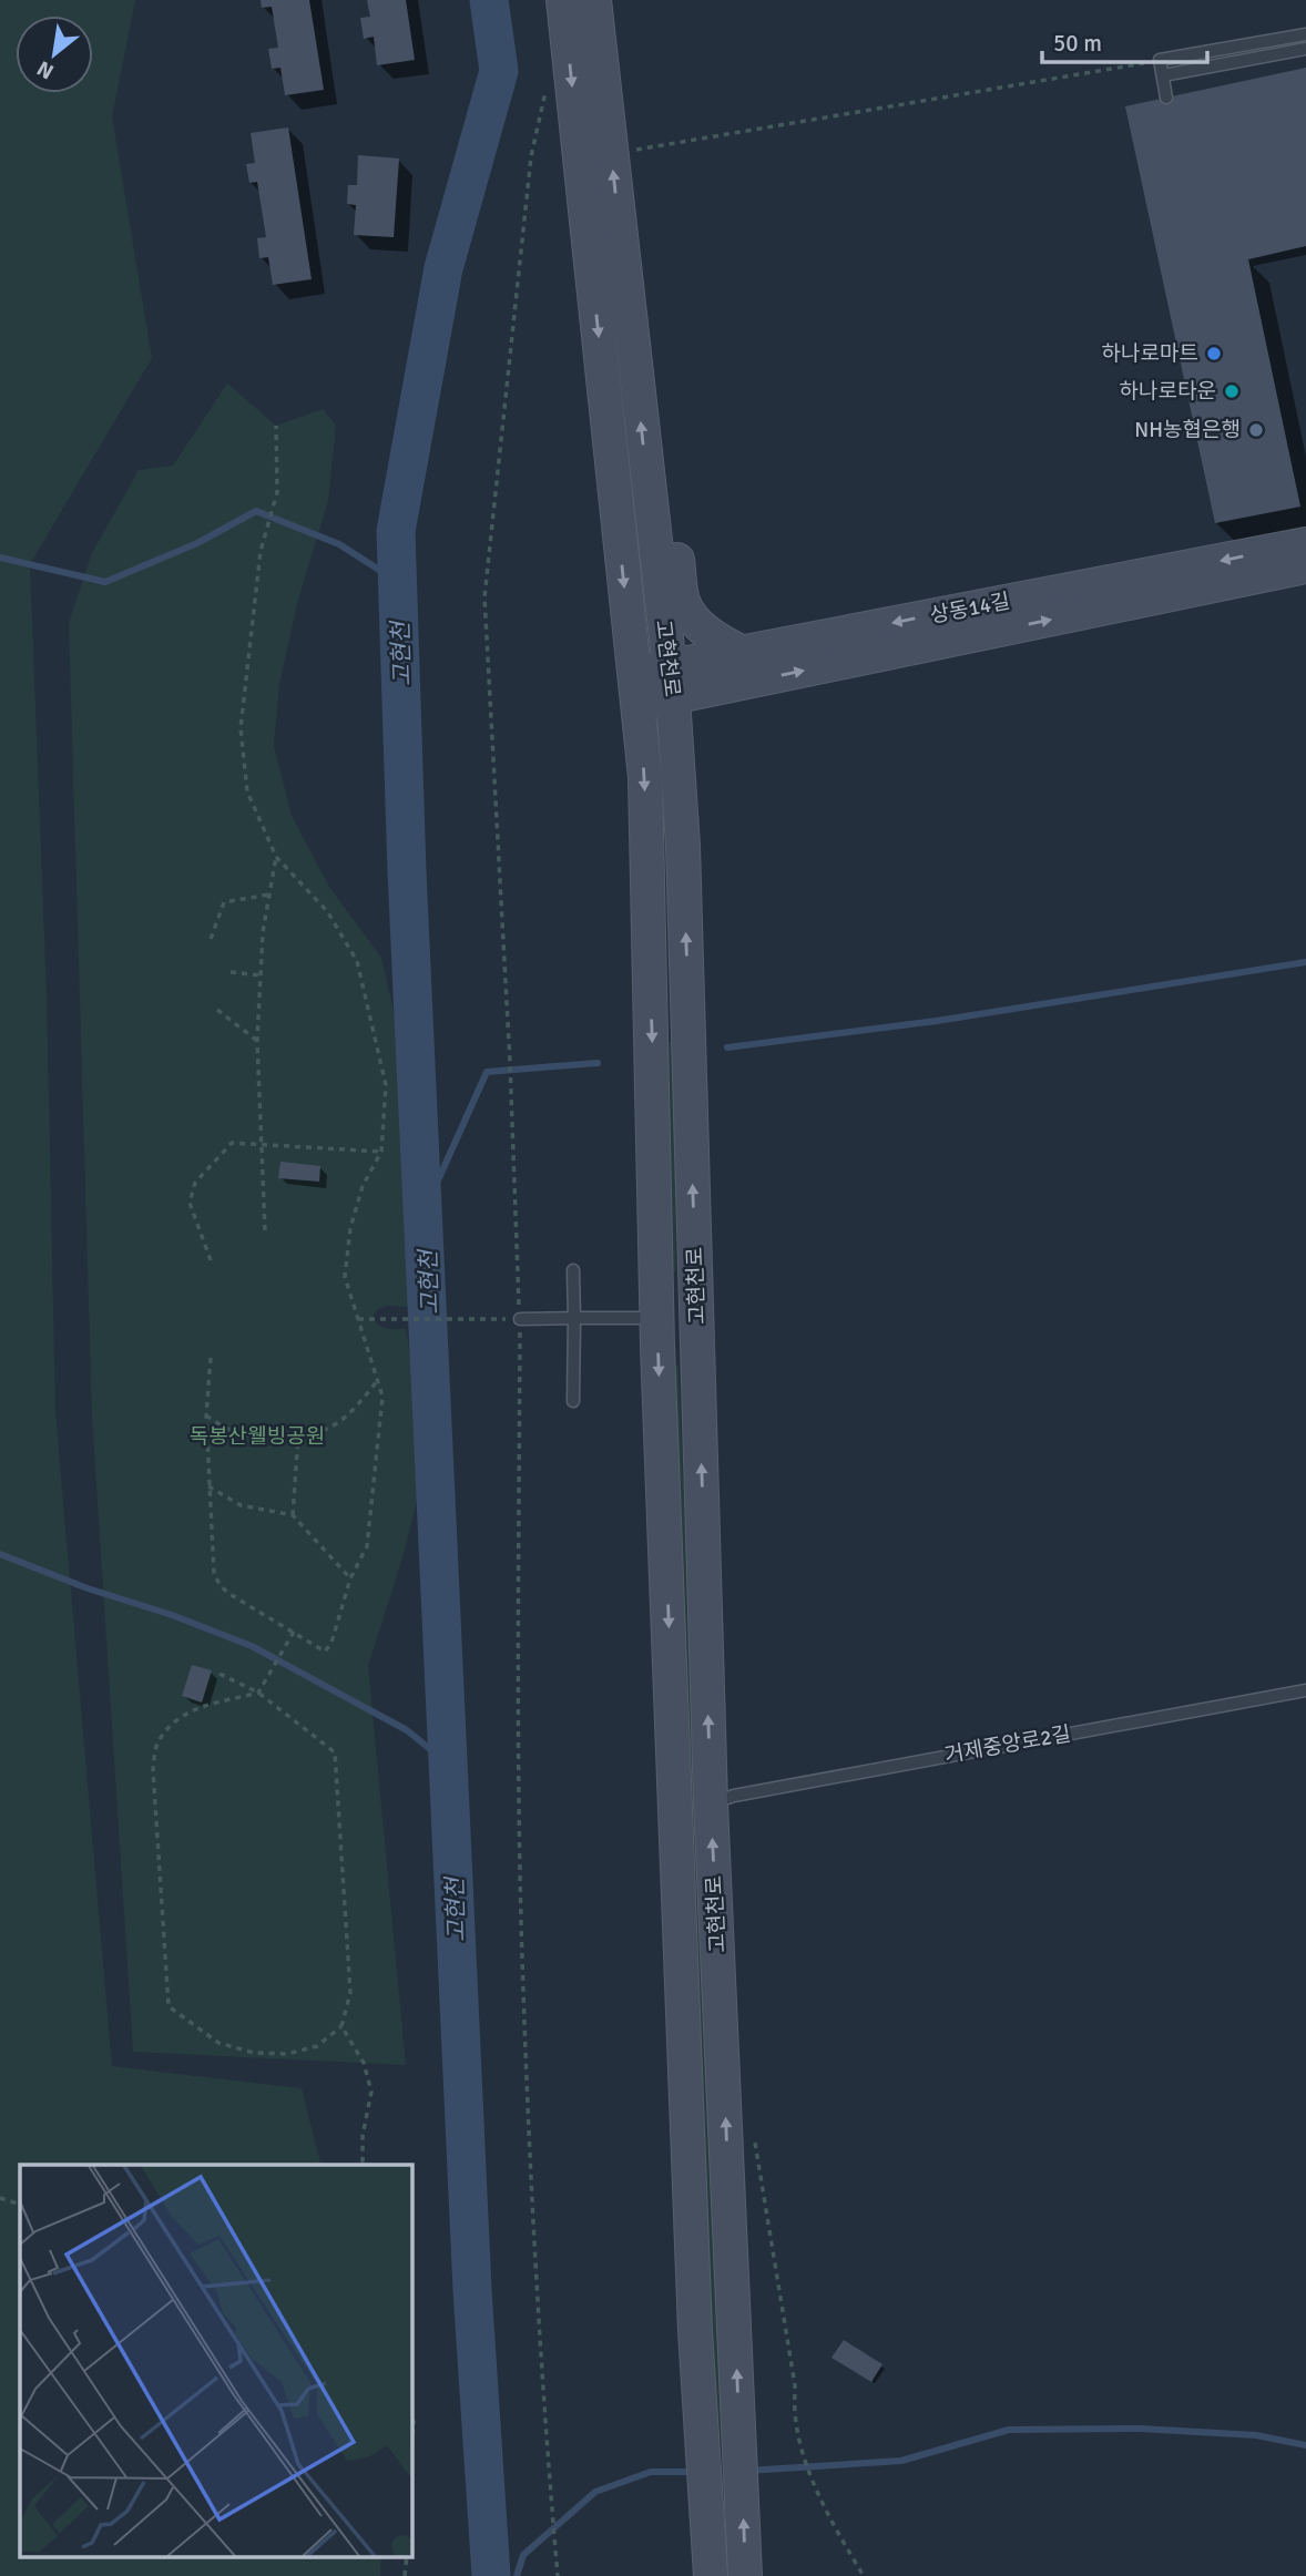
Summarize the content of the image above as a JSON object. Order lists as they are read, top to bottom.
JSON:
{
  "streets": {
    "street": ["상동14길", "고현천로"],
    "lane": ["거제중앙로2길"]
  },
  "crossings": [
    ["상동14길", "고현천로"],
    ["고현천로", "거제중앙로2길"]
  ],
  "water": ["고현천"],
  "parks": ["독봉산웰빙공원"],
  "places": ["하나로마트", "하나로타운", "NH농협은행"],
  "scale_bar": "50 m",
  "north": "bottom left"
}
